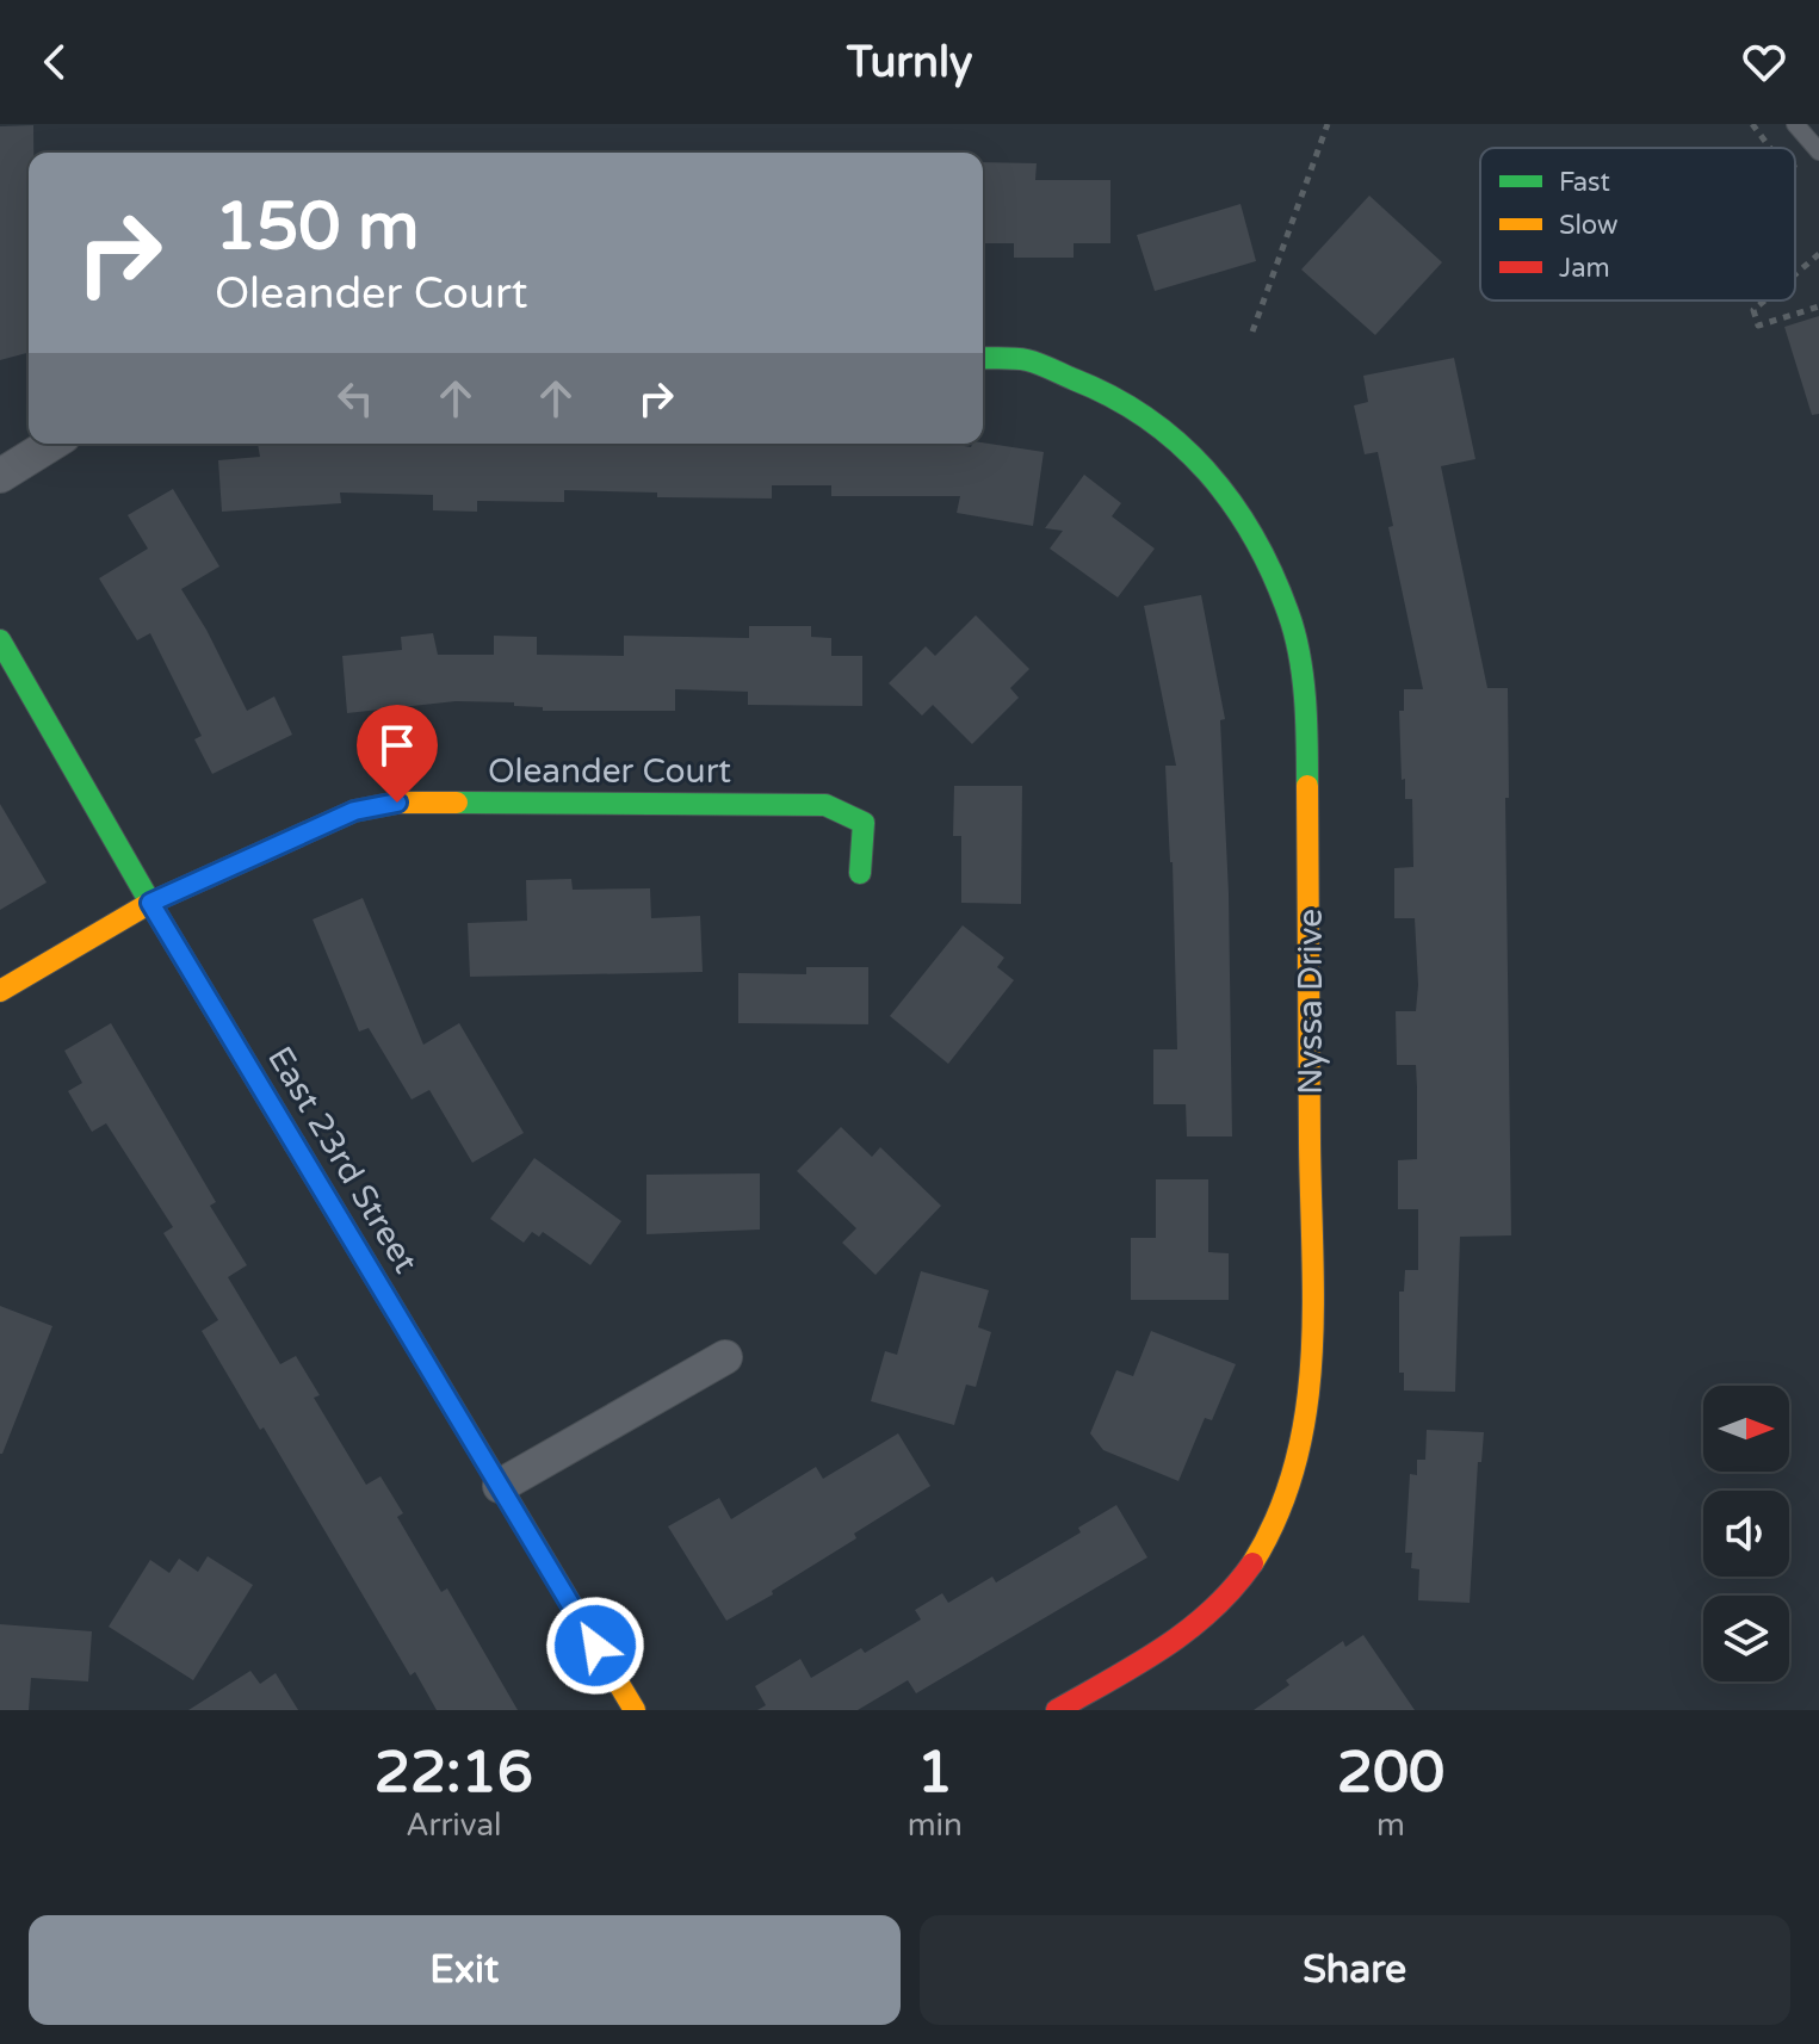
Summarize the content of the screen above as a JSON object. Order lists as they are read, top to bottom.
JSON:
{
  "streets": {
    "street": ["Oleander Court", "Nyssa Drive", "East 23rd Street"]
  },
  "crossings": [
    ["Oleander Court", "East 23rd Street"]
  ],
  "legend": ["Fast", "Slow", "Jam"],
  "north": "right",
  "page": {
    "header": "Turnly",
    "turn": ["150 m", "Oleander Court"],
    "eta": [
      "22:16",
      "Arrival",
      "1",
      "min",
      "200",
      "m"
    ],
    "buttons": ["Exit", "Share"]
  }
}
